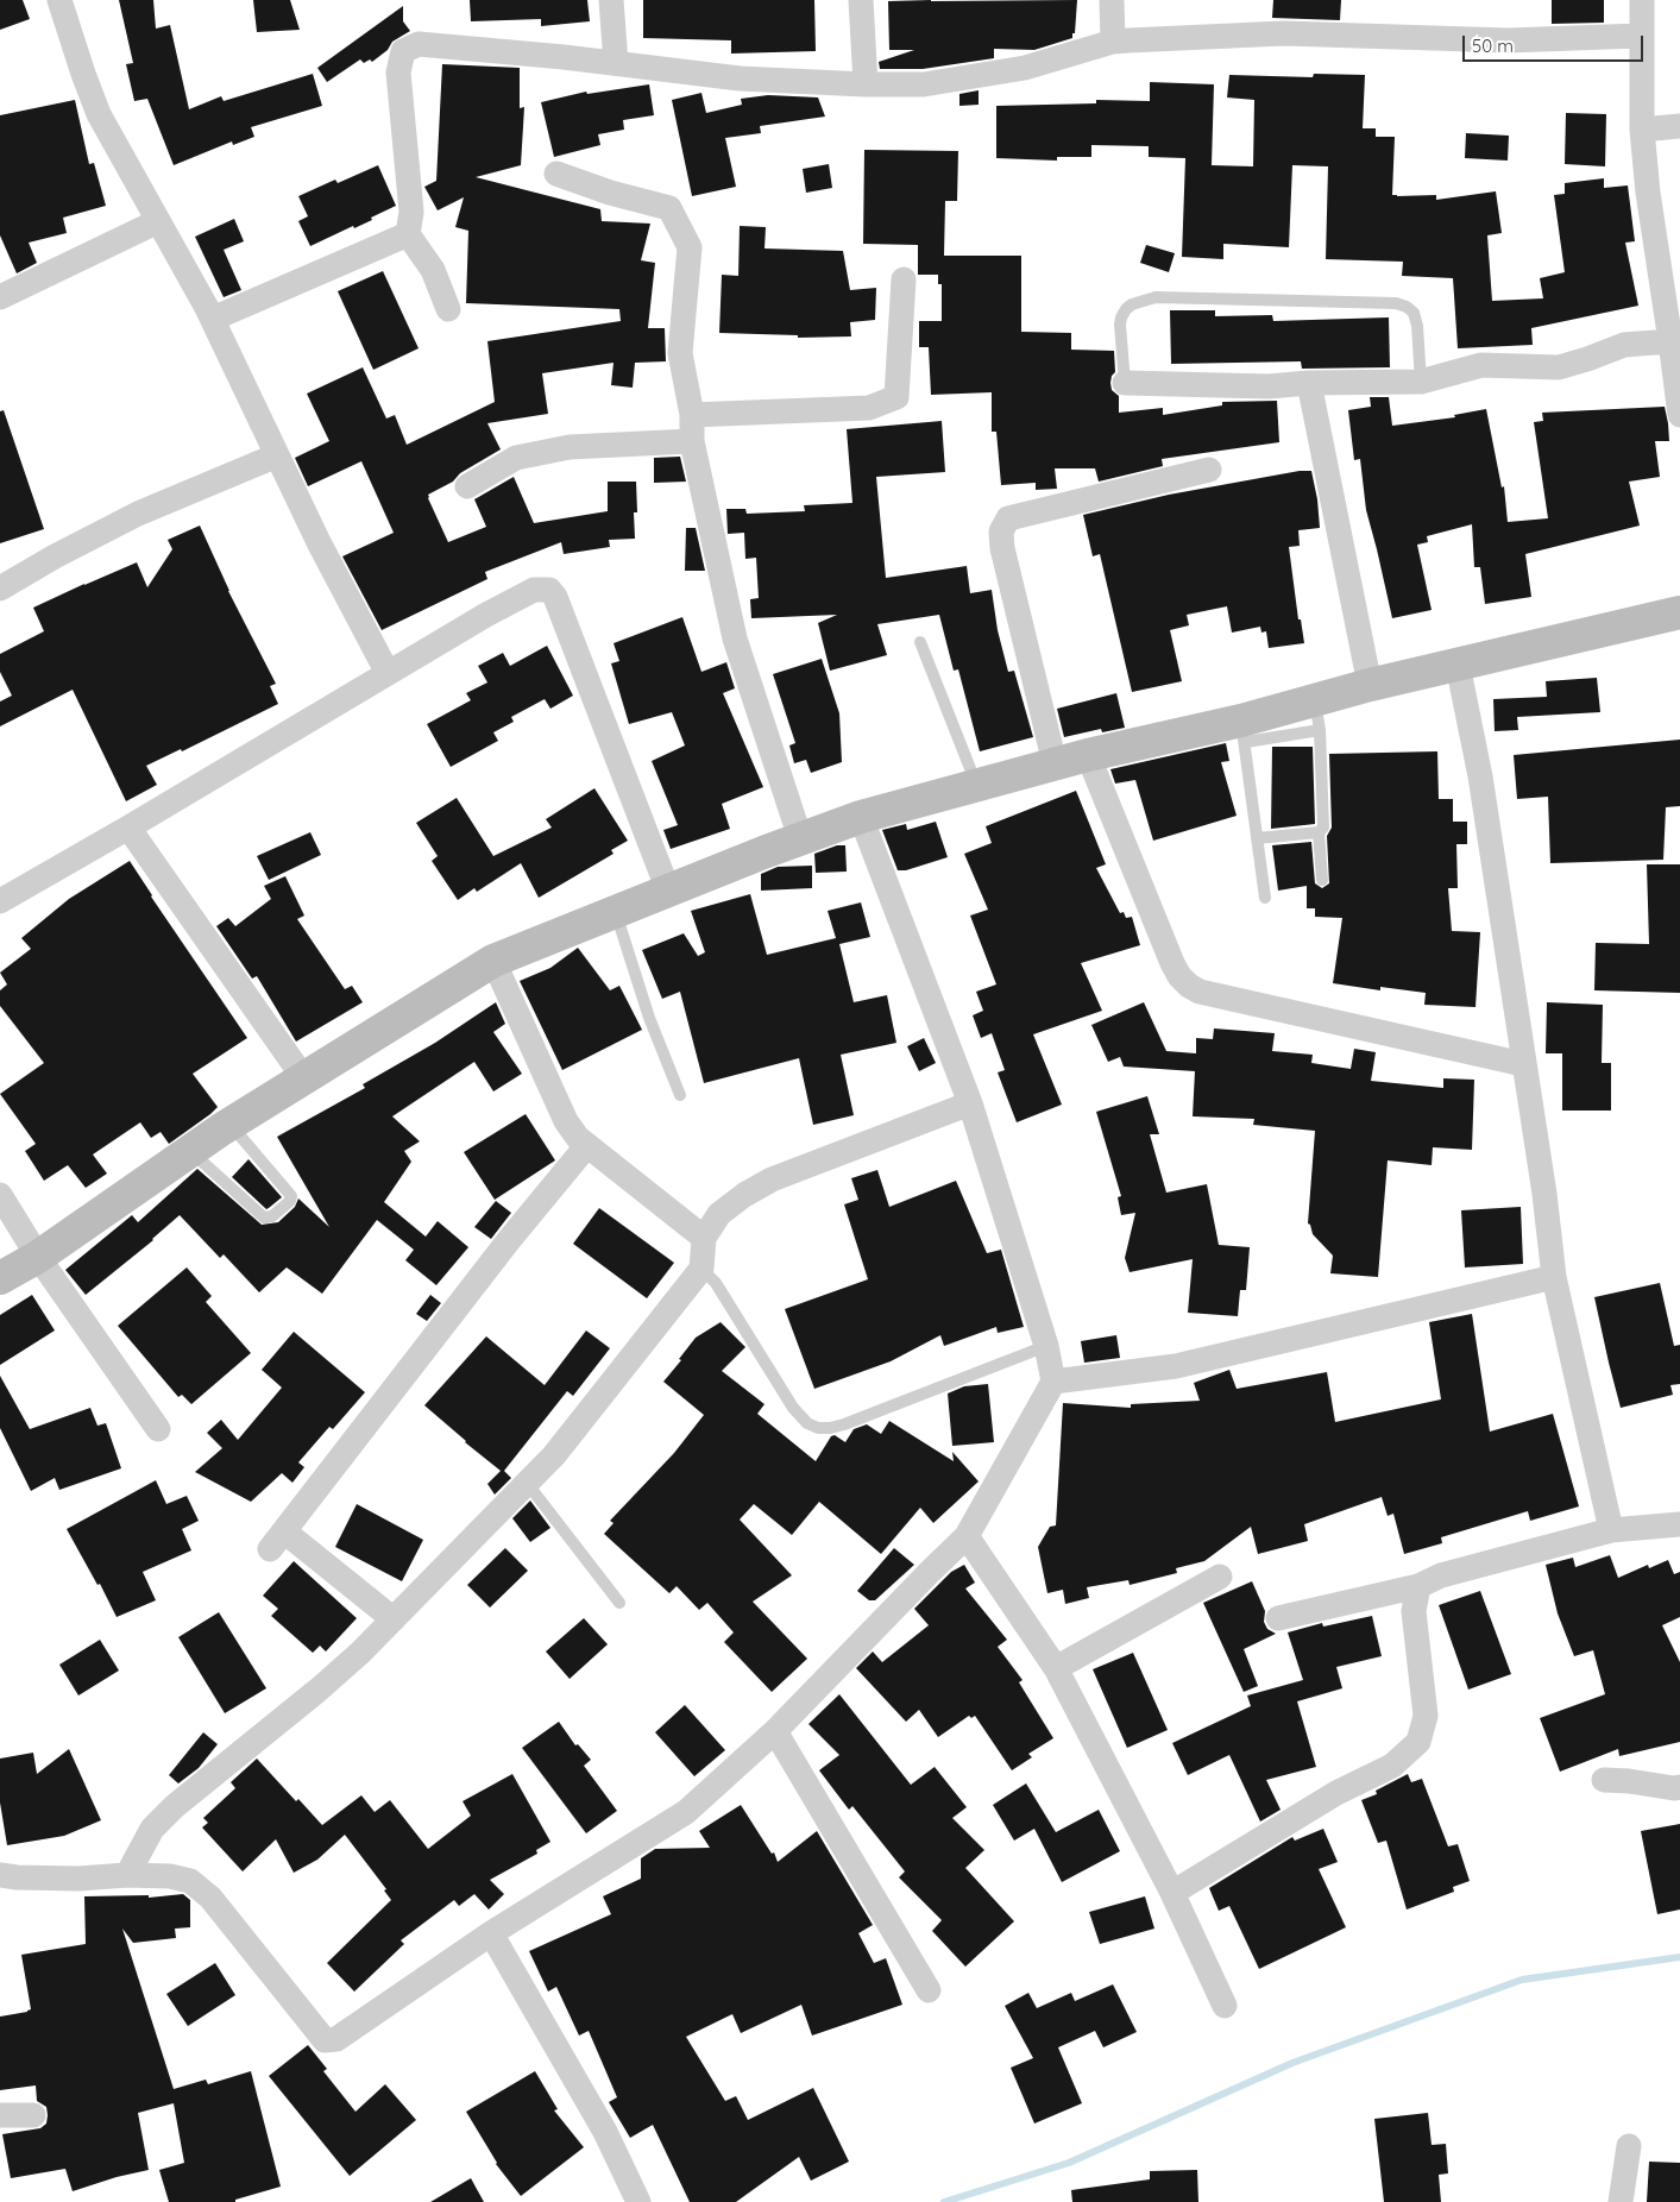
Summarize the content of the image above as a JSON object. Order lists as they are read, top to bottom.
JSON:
{
  "scale_bar": "50 m"
}
